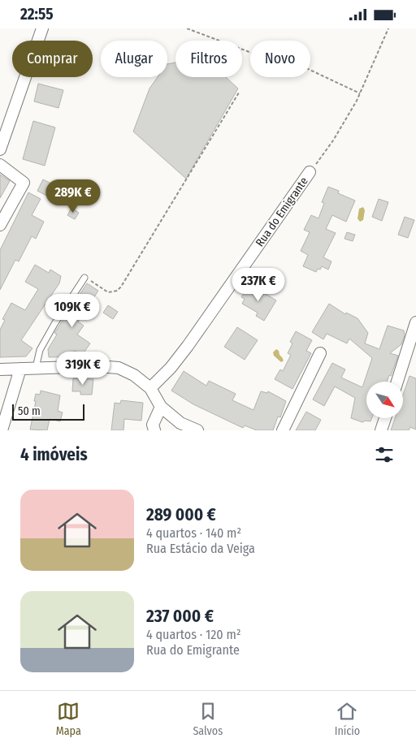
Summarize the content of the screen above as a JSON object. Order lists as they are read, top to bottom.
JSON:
{
  "streets": {
    "street": ["Rua do Emigrante"]
  },
  "scale_bar": "50 m",
  "north": "bottom right",
  "page": {
    "status": "22:55",
    "chip": [
      "Comprar",
      "Alugar",
      "Filtros",
      "Novo"
    ],
    "price": [
      "289K €",
      "237K €",
      "109K €",
      "319K €"
    ],
    "scale": "50 m",
    "heading": "4 imóveis",
    "list": [
      {
        "name": "289 000 €",
        "note": "4 quartos · 140 m² · Rua Estácio da Veiga"
      },
      {
        "name": "237 000 €",
        "note": "4 quartos · 120 m² · Rua do Emigrante"
      }
    ],
    "tabs": ["Mapa", "Salvos", "Início"]
  }
}
